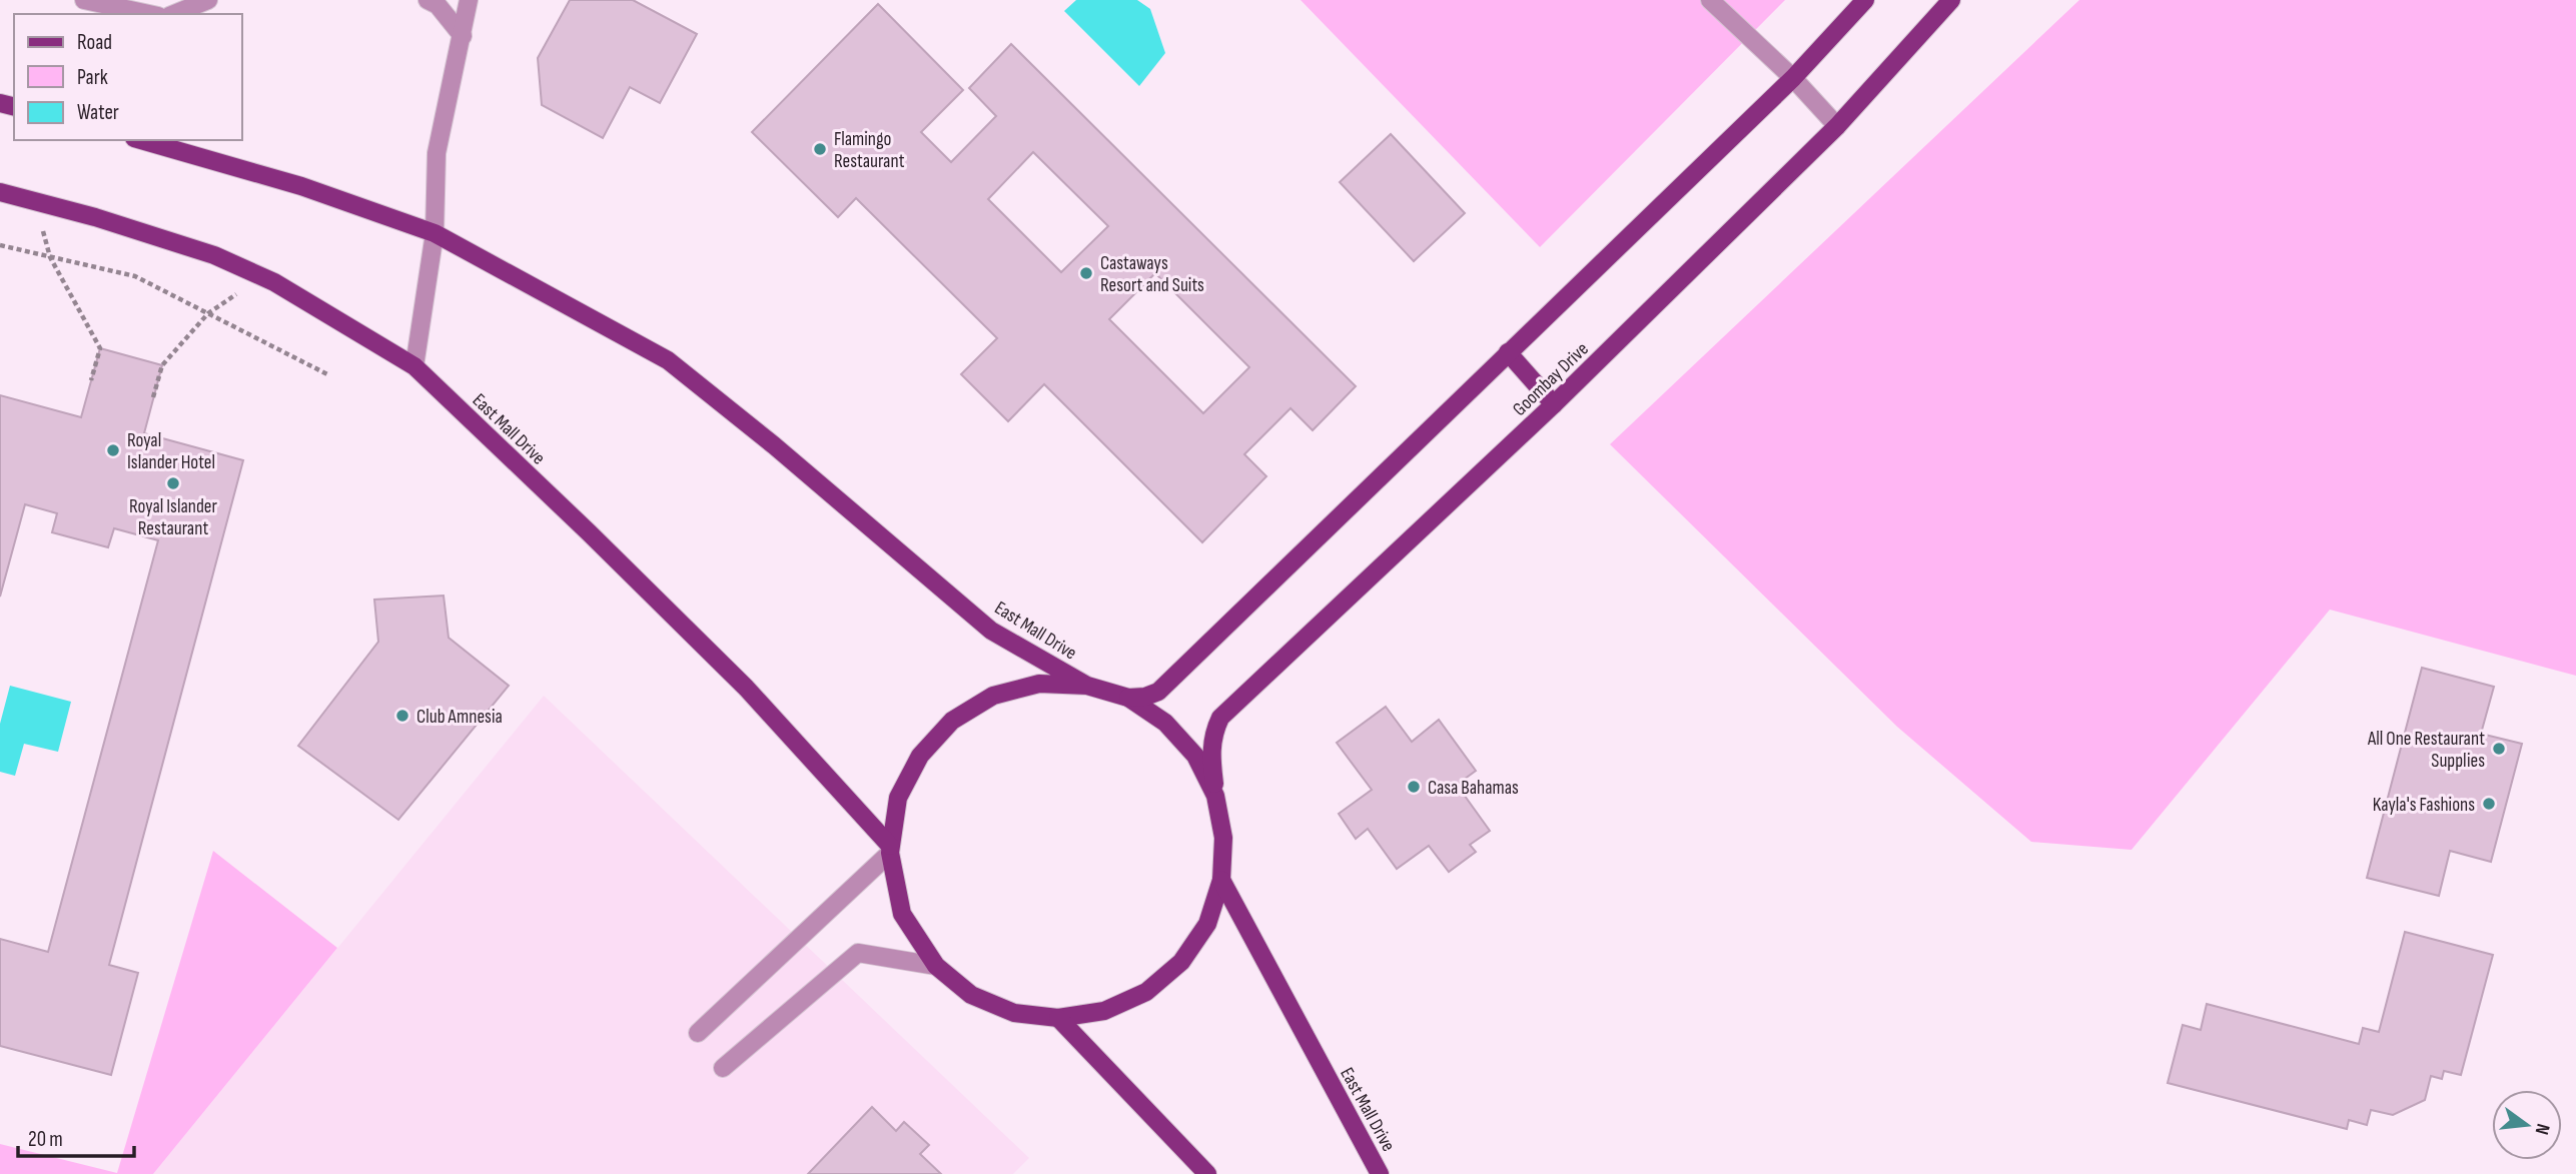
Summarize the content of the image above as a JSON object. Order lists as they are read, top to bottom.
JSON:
{
  "streets": {
    "main road": ["Goombay Drive", "East Mall Drive"]
  },
  "places": [
    "Flamingo Restaurant",
    "Castaways Resort and Suits",
    "Royal Islander Hotel",
    "Royal Islander Restaurant",
    "Club Amnesia",
    "All One Restaurant Supplies",
    "Casa Bahamas",
    "Kayla's Fashions"
  ],
  "legend": ["Road", "Park", "Water"],
  "scale_bar": "20 m",
  "north": "right"
}
